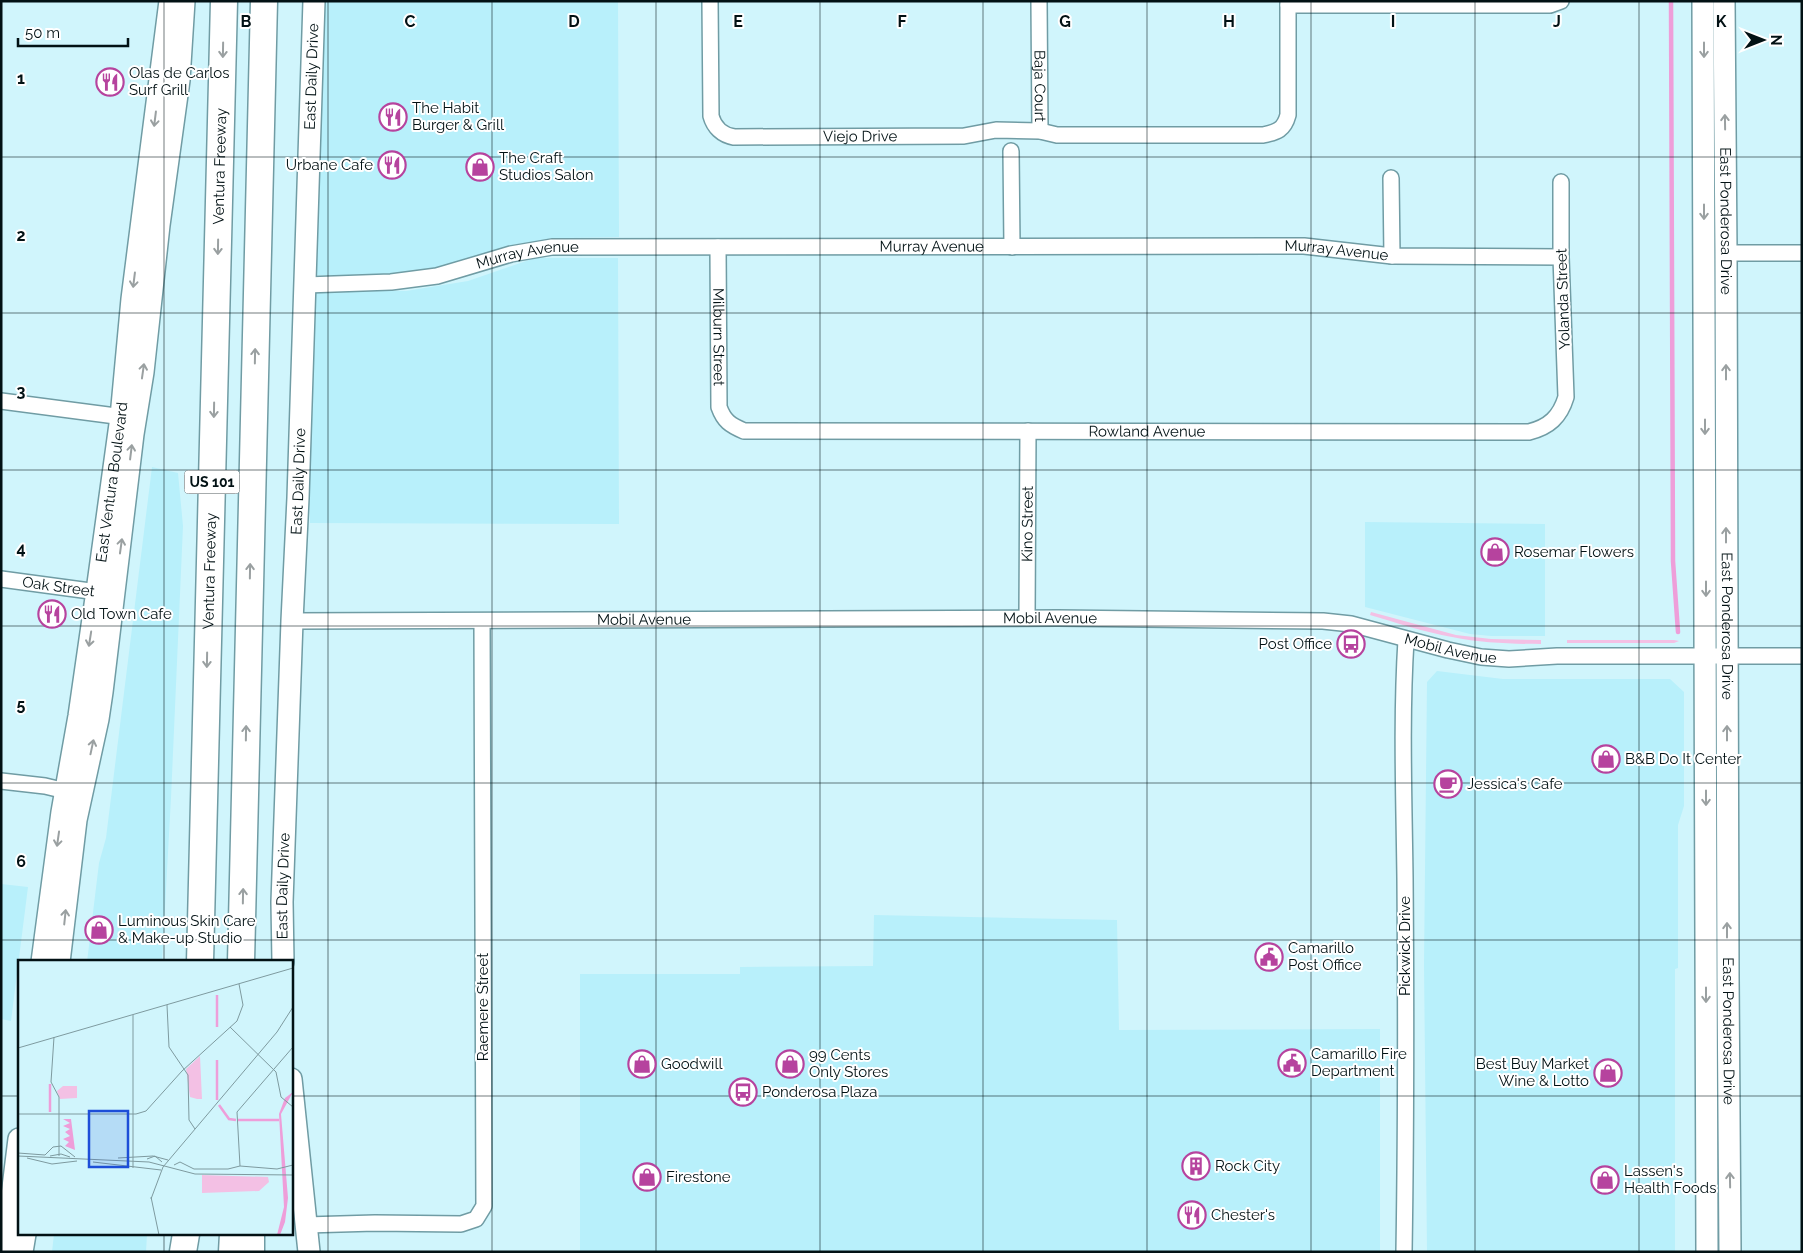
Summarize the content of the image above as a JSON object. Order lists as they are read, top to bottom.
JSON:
{
  "streets": {
    "highway": ["Ventura Freeway", "US 101"],
    "main road": ["East Daily Drive", "East Ponderosa Drive", "East Ventura Boulevard"],
    "street": [
      "Baja Court",
      "Viejo Drive",
      "Murray Avenue",
      "Yolanda Street",
      "Milburn Street",
      "Rowland Avenue",
      "Kino Street",
      "Oak Street",
      "Mobil Avenue",
      "Pickwick Drive",
      "Raemere Street"
    ]
  },
  "crossings": [
    ["East Daily Drive", "Murray Avenue"],
    ["East Daily Drive", "Mobil Avenue"],
    ["Baja Court", "Viejo Drive"],
    ["East Ponderosa Drive", "Mobil Avenue"],
    ["Murray Avenue", "Yolanda Street"],
    ["Murray Avenue", "Milburn Street"],
    ["Yolanda Street", "Rowland Avenue"],
    ["Milburn Street", "Rowland Avenue"],
    ["Rowland Avenue", "Kino Street"],
    ["East Ventura Boulevard", "Oak Street"],
    ["Kino Street", "Mobil Avenue"],
    ["Mobil Avenue", "Pickwick Drive"],
    ["Mobil Avenue", "Raemere Street"]
  ],
  "places": {
    "restaurant": [
      "Olas de Carlos Surf Grill",
      "The Habit Burger & Grill",
      "Urbane Cafe",
      "Old Town Cafe",
      "Chester's"
    ],
    "shop": [
      "The Craft Studios Salon",
      "Rosemar Flowers",
      "B&B Do It Center",
      "Luminous Skin Care & Make-up Studio",
      "Goodwill",
      "99 Cents Only Stores",
      "Best Buy Market Wine & Lotto",
      "Firestone",
      "Lassen's Health Foods"
    ],
    "bus stop": ["Post Office", "Ponderosa Plaza"],
    "cafe": ["Jessica's Cafe"],
    "public building": ["Camarillo Post Office", "Camarillo Fire Department"],
    "building": ["Rock City"]
  },
  "scale_bar": "50 m",
  "north": "right",
  "grid": {
    "columns": [
      "B",
      "C",
      "D",
      "E",
      "F",
      "G",
      "H",
      "I",
      "J",
      "K"
    ],
    "rows": [
      "1",
      "2",
      "3",
      "4",
      "5",
      "6"
    ]
  }
}
